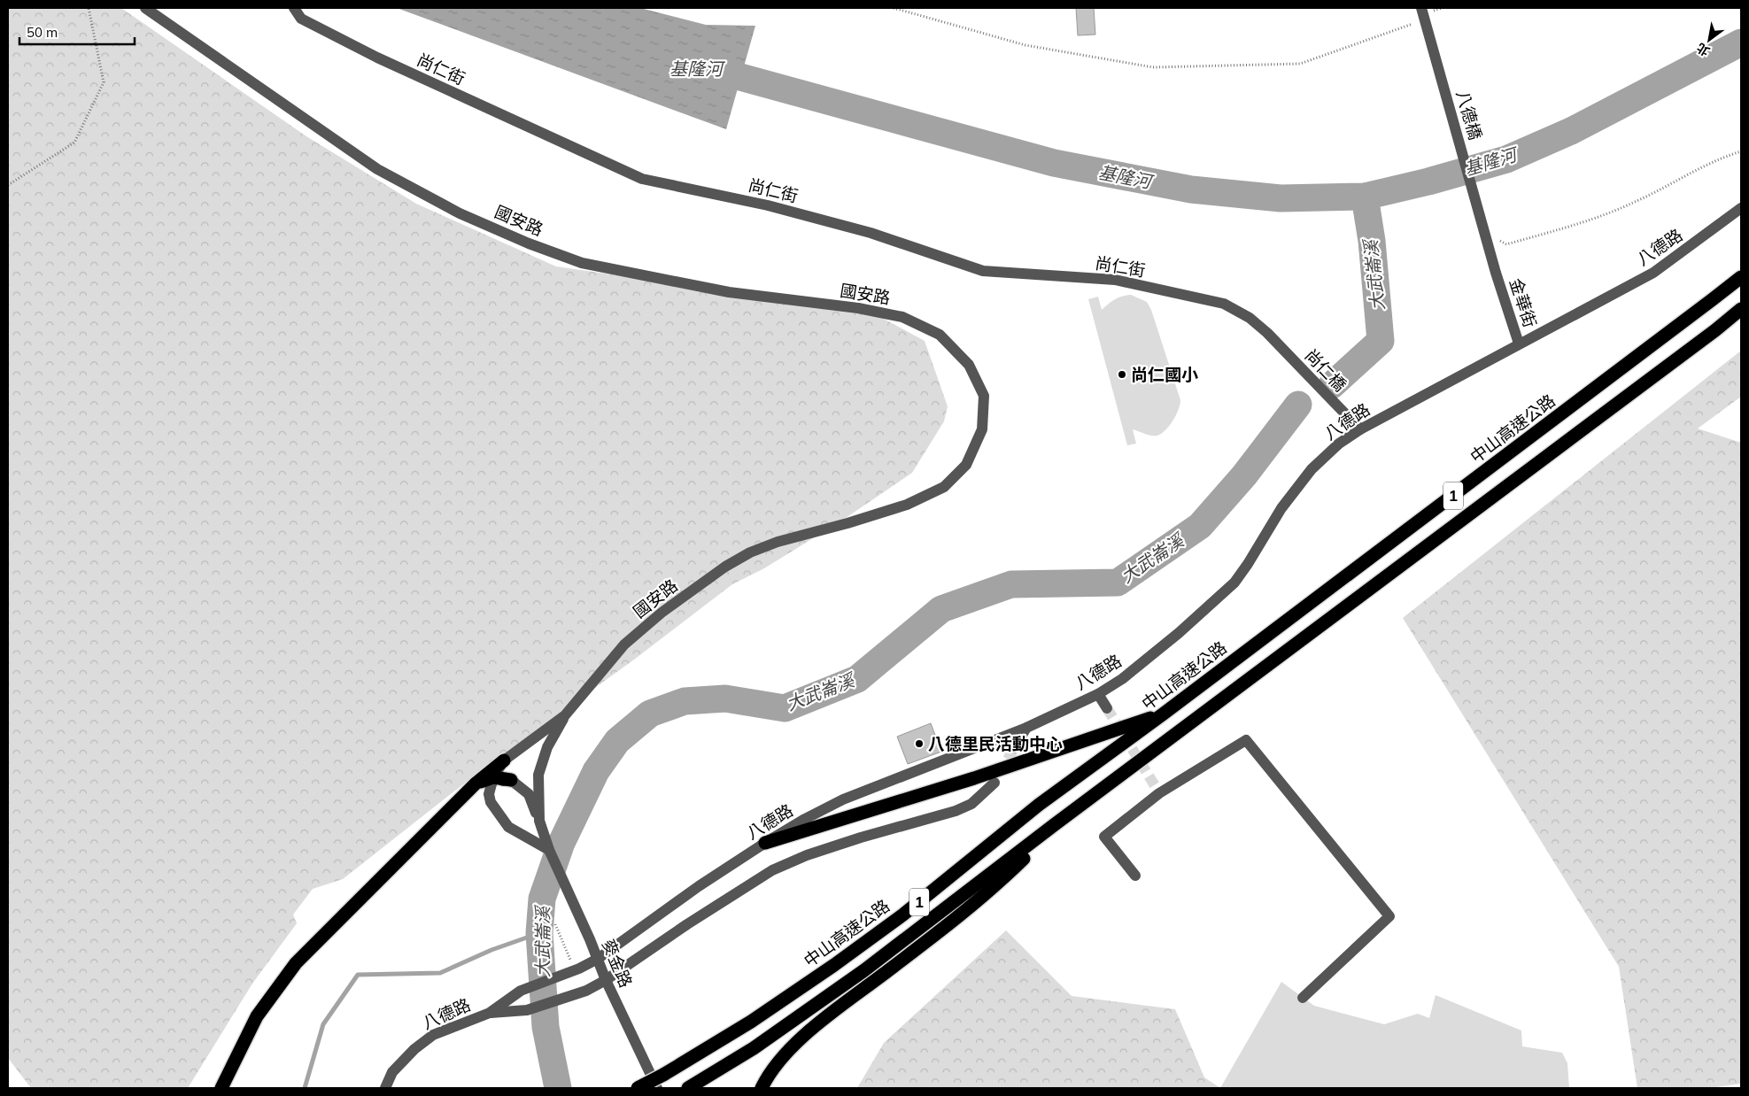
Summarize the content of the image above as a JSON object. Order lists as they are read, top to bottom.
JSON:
{
  "streets": {
    "highway": ["中山高速公路", "1"],
    "street": [
      "尚仁街",
      "八德橋",
      "國安路",
      "八德路",
      "金華街",
      "尚仁橋",
      "麥金路"
    ]
  },
  "crossings": [
    ["尚仁街", "尚仁橋"],
    ["八德橋", "金華街"],
    ["國安路", "麥金路"],
    ["八德路", "金華街"],
    ["八德路", "尚仁橋"],
    ["八德路", "麥金路"]
  ],
  "water": ["基隆河", "大武崙溪"],
  "places": ["尚仁國小", "八德里民活動中心"],
  "scale_bar": "50 m",
  "north": "bottom left"
}
